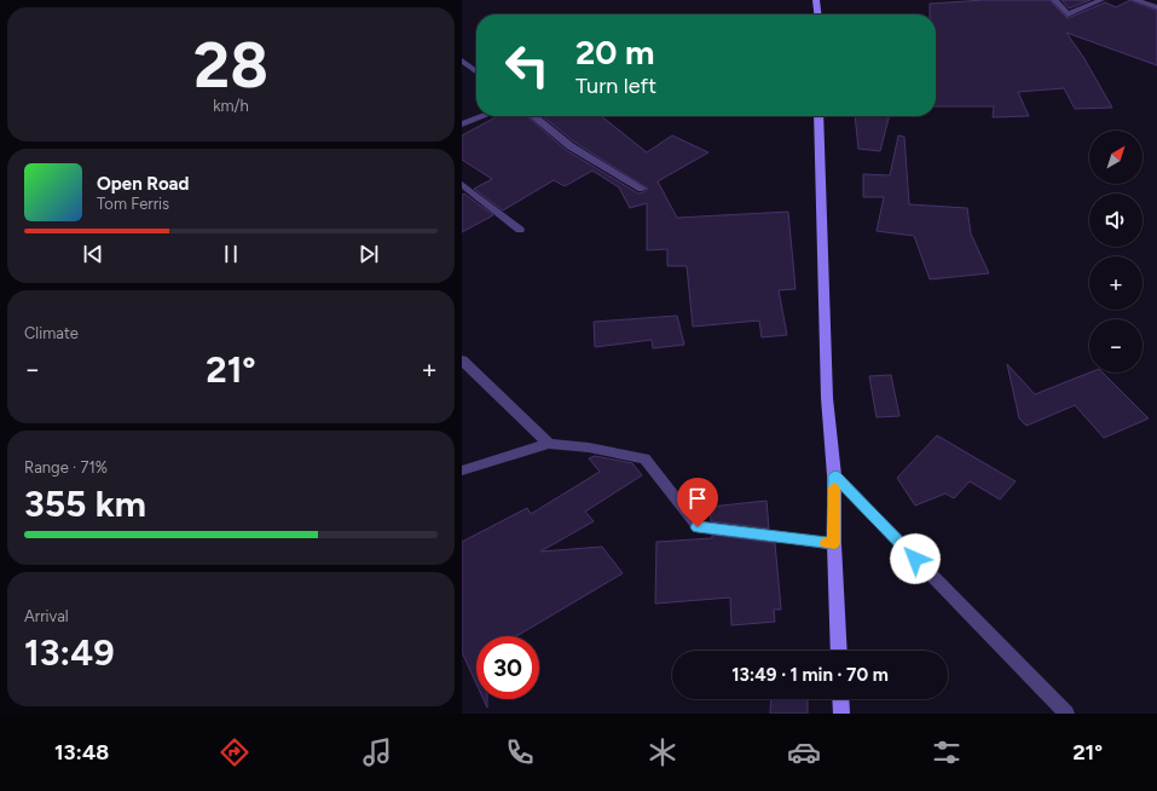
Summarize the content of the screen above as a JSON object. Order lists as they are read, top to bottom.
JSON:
{
  "north": "top right",
  "page": {
    "tile": [
      ["28", "km/h"],
      "Climate",
      ["Range · 71%", "355 km"],
      ["Arrival", "13:49"]
    ],
    "turn": ["20 m", "Turn left"],
    "map_buttons": ["+", "−"],
    "song": ["Open Road", "Tom Ferris"],
    "heat": ["−", "21°", "+"],
    "limit": "30",
    "trip": "13:49 · 1 min · 70 m",
    "tabs": ["13:48", "21°"]
  }
}
